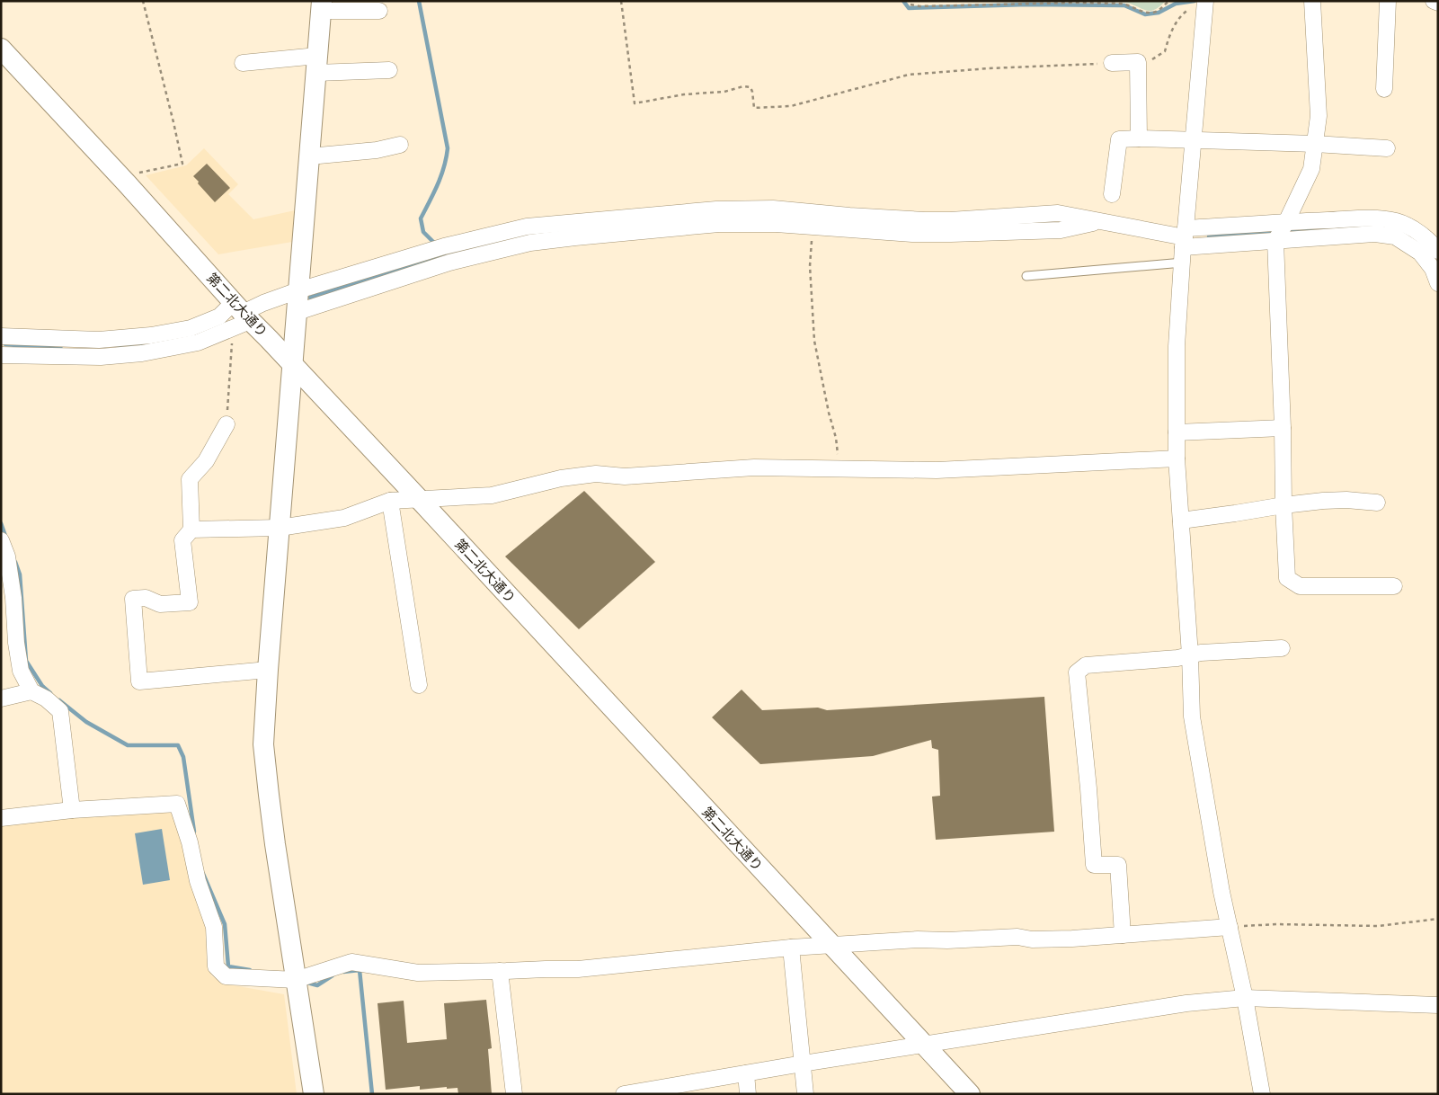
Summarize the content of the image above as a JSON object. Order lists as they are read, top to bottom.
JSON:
{
  "streets": {
    "street": ["第二北大通り"]
  }
}
